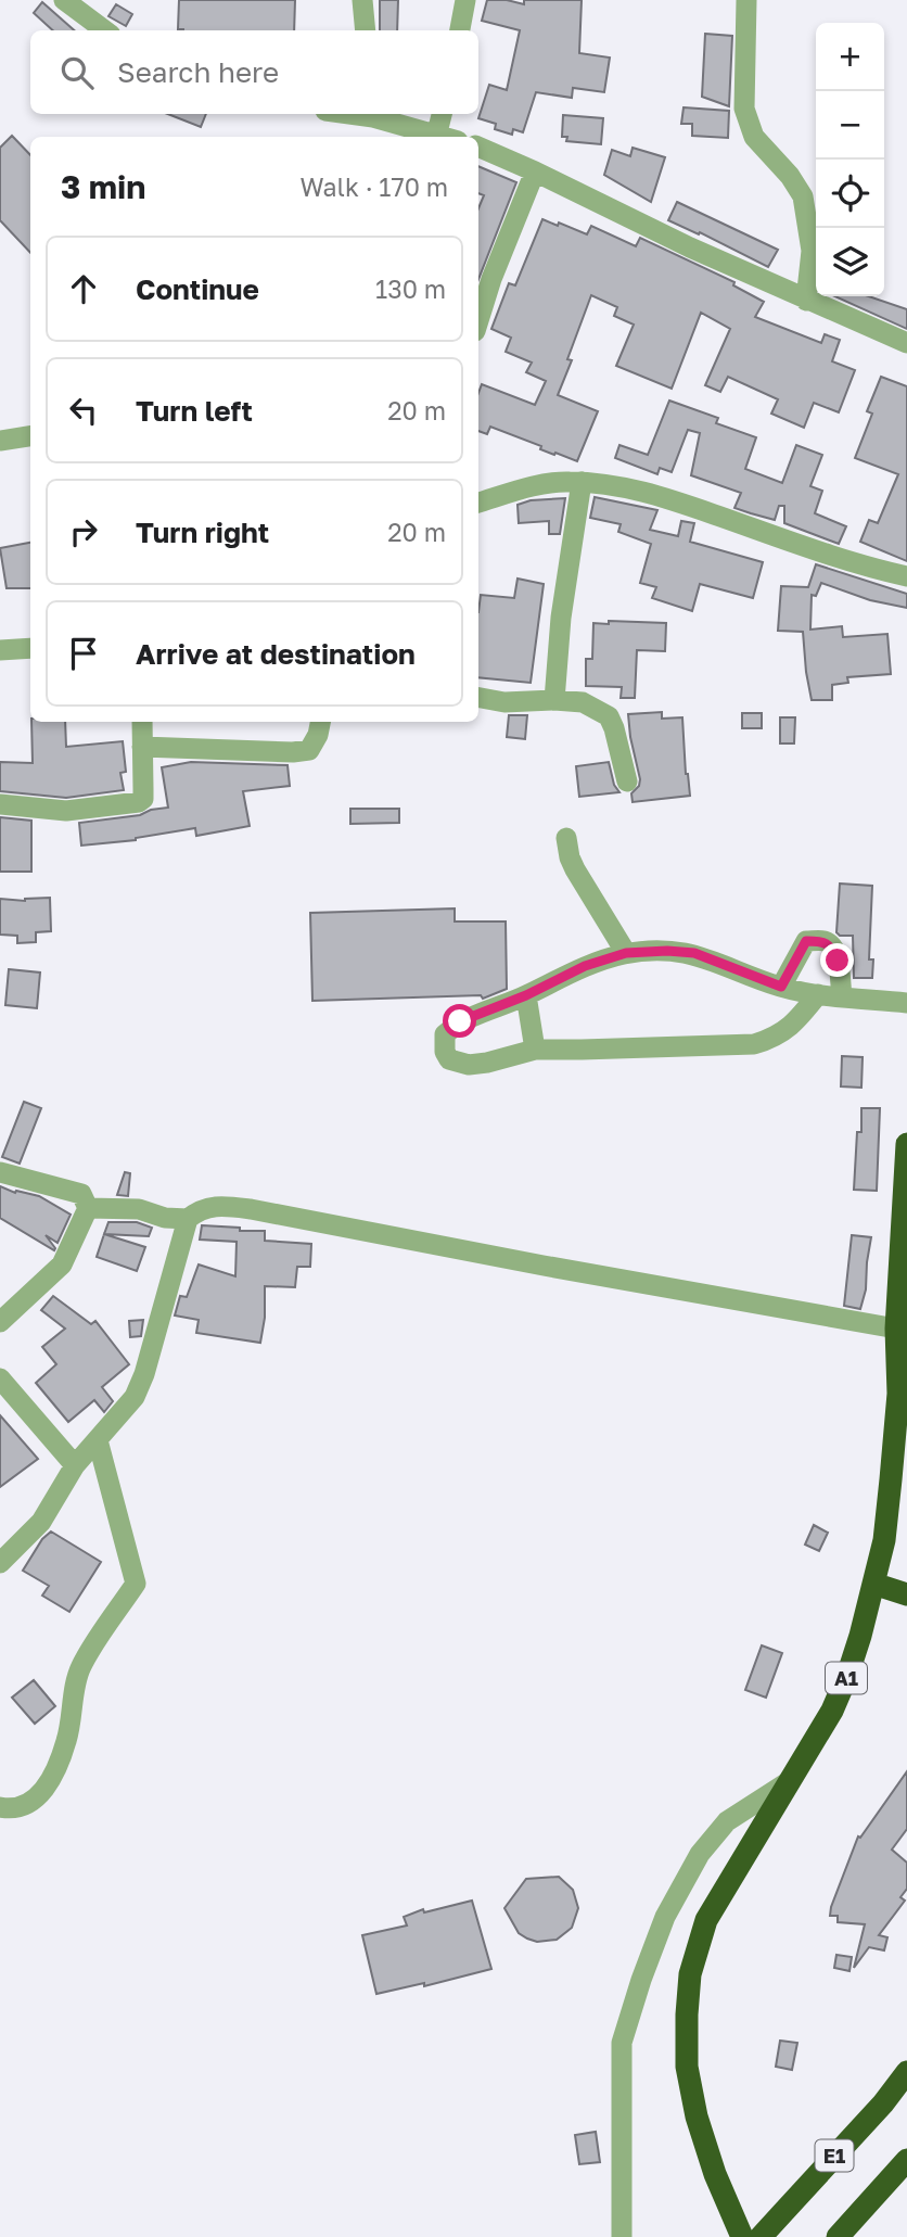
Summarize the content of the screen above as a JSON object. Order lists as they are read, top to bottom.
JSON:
{
  "streets": {
    "highway": ["A1", "E1"]
  },
  "page": {
    "map_buttons": ["+", "−"],
    "search": "Search here",
    "heading": ["3 min", "Walk · 170 m"],
    "list": [
      ["Continue", "130 m"],
      ["Turn left", "20 m"],
      ["Turn right", "20 m"],
      "Arrive at destination"
    ]
  }
}
